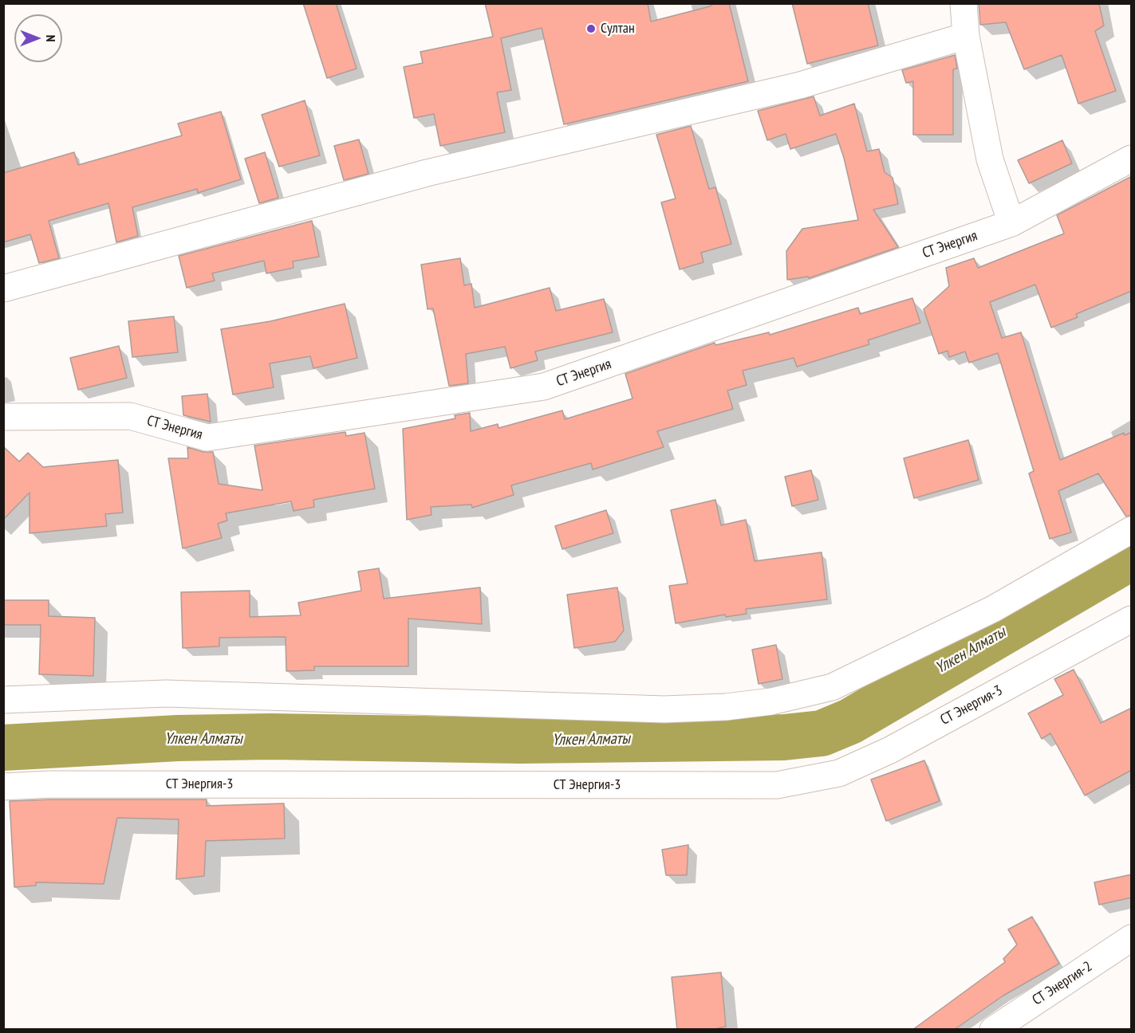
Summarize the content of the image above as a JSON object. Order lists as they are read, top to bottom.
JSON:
{
  "streets": {
    "street": ["СТ Энергия", "СТ Энергия-3", "СТ Энергия-2"]
  },
  "water": ["Үлкен Алматы"],
  "places": ["Султан"],
  "north": "right"
}
